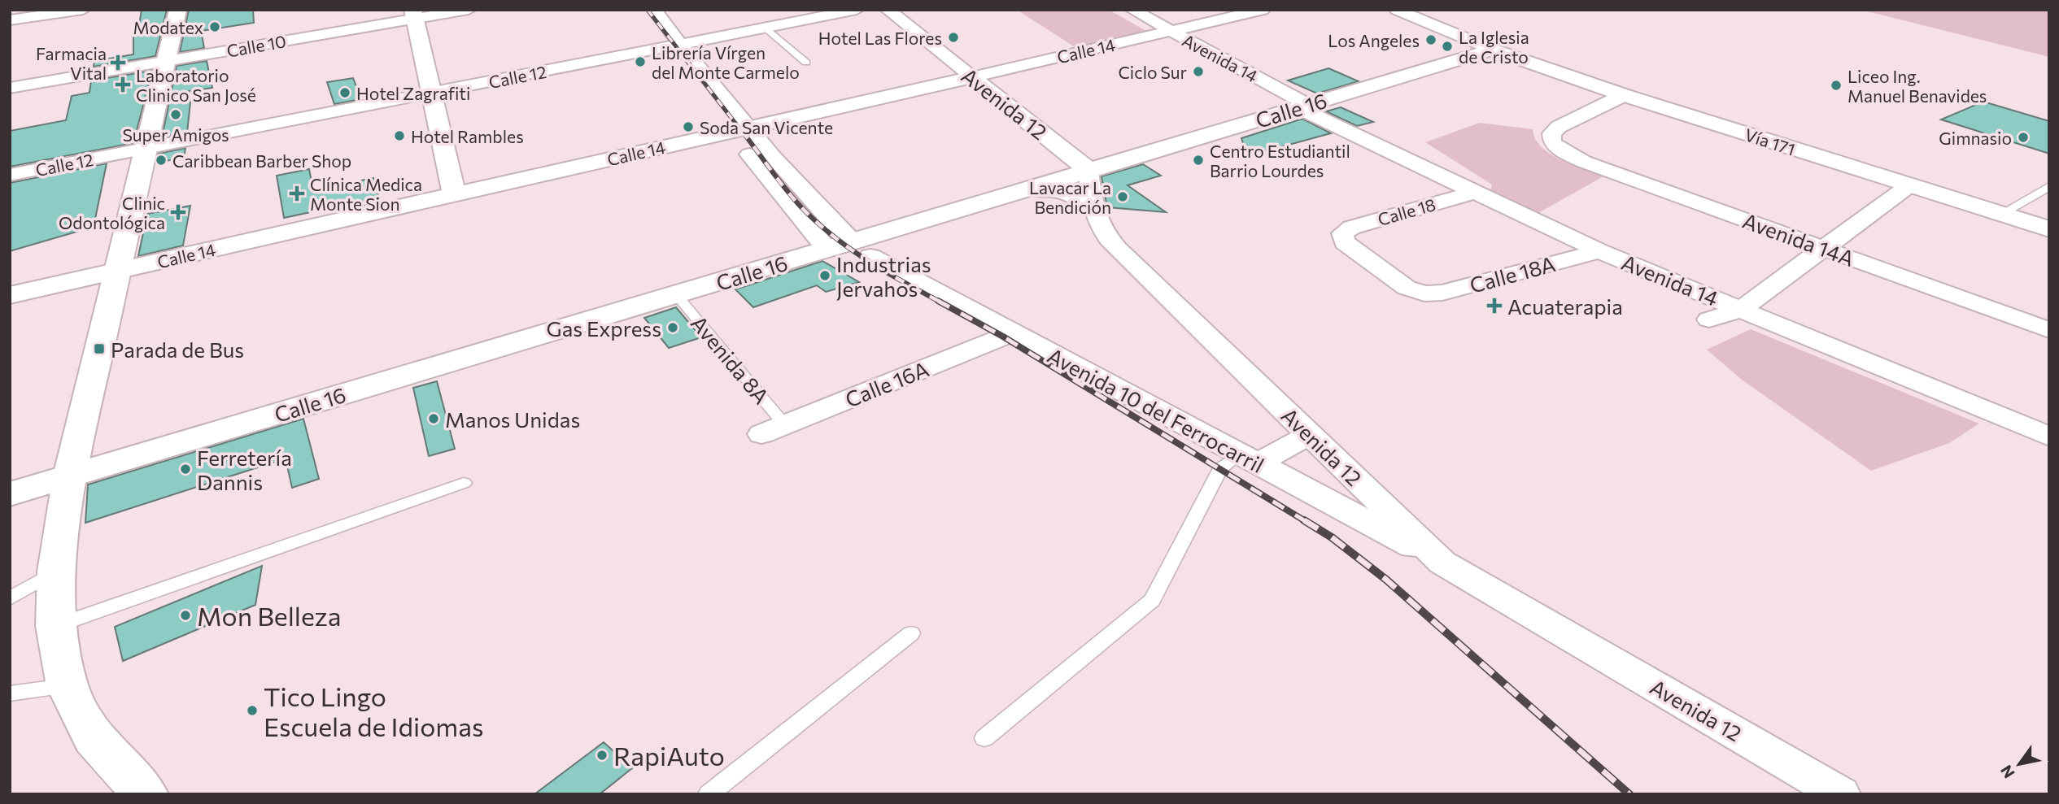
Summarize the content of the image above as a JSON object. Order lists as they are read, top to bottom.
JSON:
{
  "streets": {
    "main road": [
      "Calle 14",
      "Avenida 12",
      "Calle 16",
      "Vía 171"
    ],
    "street": [
      "Calle 10",
      "Avenida 14",
      "Calle 12",
      "Calle 18",
      "Avenida 14A",
      "Calle 18A",
      "Calle 16A",
      "Avenida 10 del Ferrocarril"
    ],
    "lane": ["Avenida 8A"]
  },
  "crossings": [
    ["Calle 14", "Avenida 14"],
    ["Calle 14", "Avenida 12"],
    ["Calle 14", "Avenida 10 del Ferrocarril"],
    ["Avenida 14", "Calle 16"],
    ["Avenida 14", "Calle 18"],
    ["Avenida 14", "Calle 18A"],
    ["Calle 12", "Avenida 10 del Ferrocarril"],
    ["Avenida 12", "Calle 16"],
    ["Avenida 12", "Avenida 10 del Ferrocarril"],
    ["Calle 16", "Vía 171"],
    ["Calle 16", "Avenida 8A"],
    ["Calle 16", "Avenida 10 del Ferrocarril"],
    ["Vía 171", "Avenida 14A"],
    ["Calle 18", "Calle 18A"],
    ["Avenida 8A", "Calle 16A"],
    ["Calle 16A", "Avenida 10 del Ferrocarril"]
  ],
  "places": {
    "other": [
      "Modatex",
      "Hotel Las Flores",
      "Los Angeles",
      "La Iglesia de Cristo",
      "Librería Vírgen del Monte Carmelo",
      "Ciclo Sur",
      "Liceo Ing. Manuel Benavides",
      "Hotel Zagrafiti",
      "Super Amigos",
      "Soda San Vicente",
      "Hotel Rambles",
      "Gimnasio",
      "Caribbean Barber Shop",
      "Centro Estudiantil Barrio Lourdes",
      "Lavacar La Bendición",
      "Industrias Jervahos",
      "Gas Express",
      "Manos Unidas",
      "Ferretería Dannis",
      "Mon Belleza",
      "Tico Lingo Escuela de Idiomas",
      "RapiAuto"
    ],
    "health": [
      "Farmacia Vital",
      "Laboratorio Clinico San José",
      "Clínica Medica Monte Sion",
      "Clinic Odontológica",
      "Acuaterapia"
    ],
    "transit": ["Parada de Bus"]
  },
  "north": "bottom left"
}
